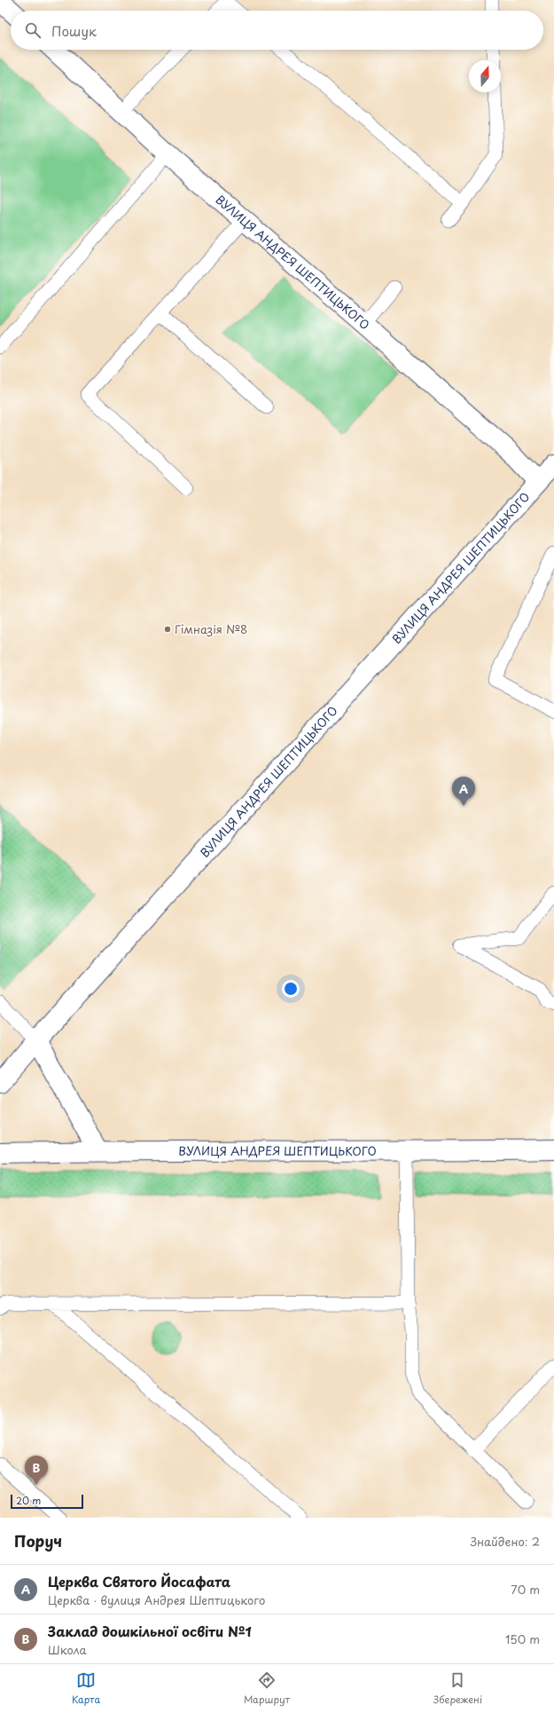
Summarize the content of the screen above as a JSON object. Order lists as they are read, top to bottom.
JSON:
{
  "streets": {
    "street": ["ВУЛИЦЯ АНДРЕЯ ШЕПТИЦЬКОГО"]
  },
  "places": ["Гімназія №8"],
  "scale_bar": "20 m",
  "north": "top",
  "page": {
    "search": "Пошук",
    "pins": ["A", "B"],
    "scale": "20 m",
    "heading": ["Поруч", "Знайдено: 2"],
    "list": [
      {
        "mark": "A",
        "name": "Церква Святого Йосафата",
        "note": "Церква · вулиця Андрея Шептицького",
        "value": "70 m"
      },
      {
        "mark": "B",
        "name": "Заклад дошкільної освіти №1",
        "note": "Школа",
        "value": "150 m"
      }
    ],
    "nav": ["Карта", "Маршрут", "Збережені"]
  }
}
